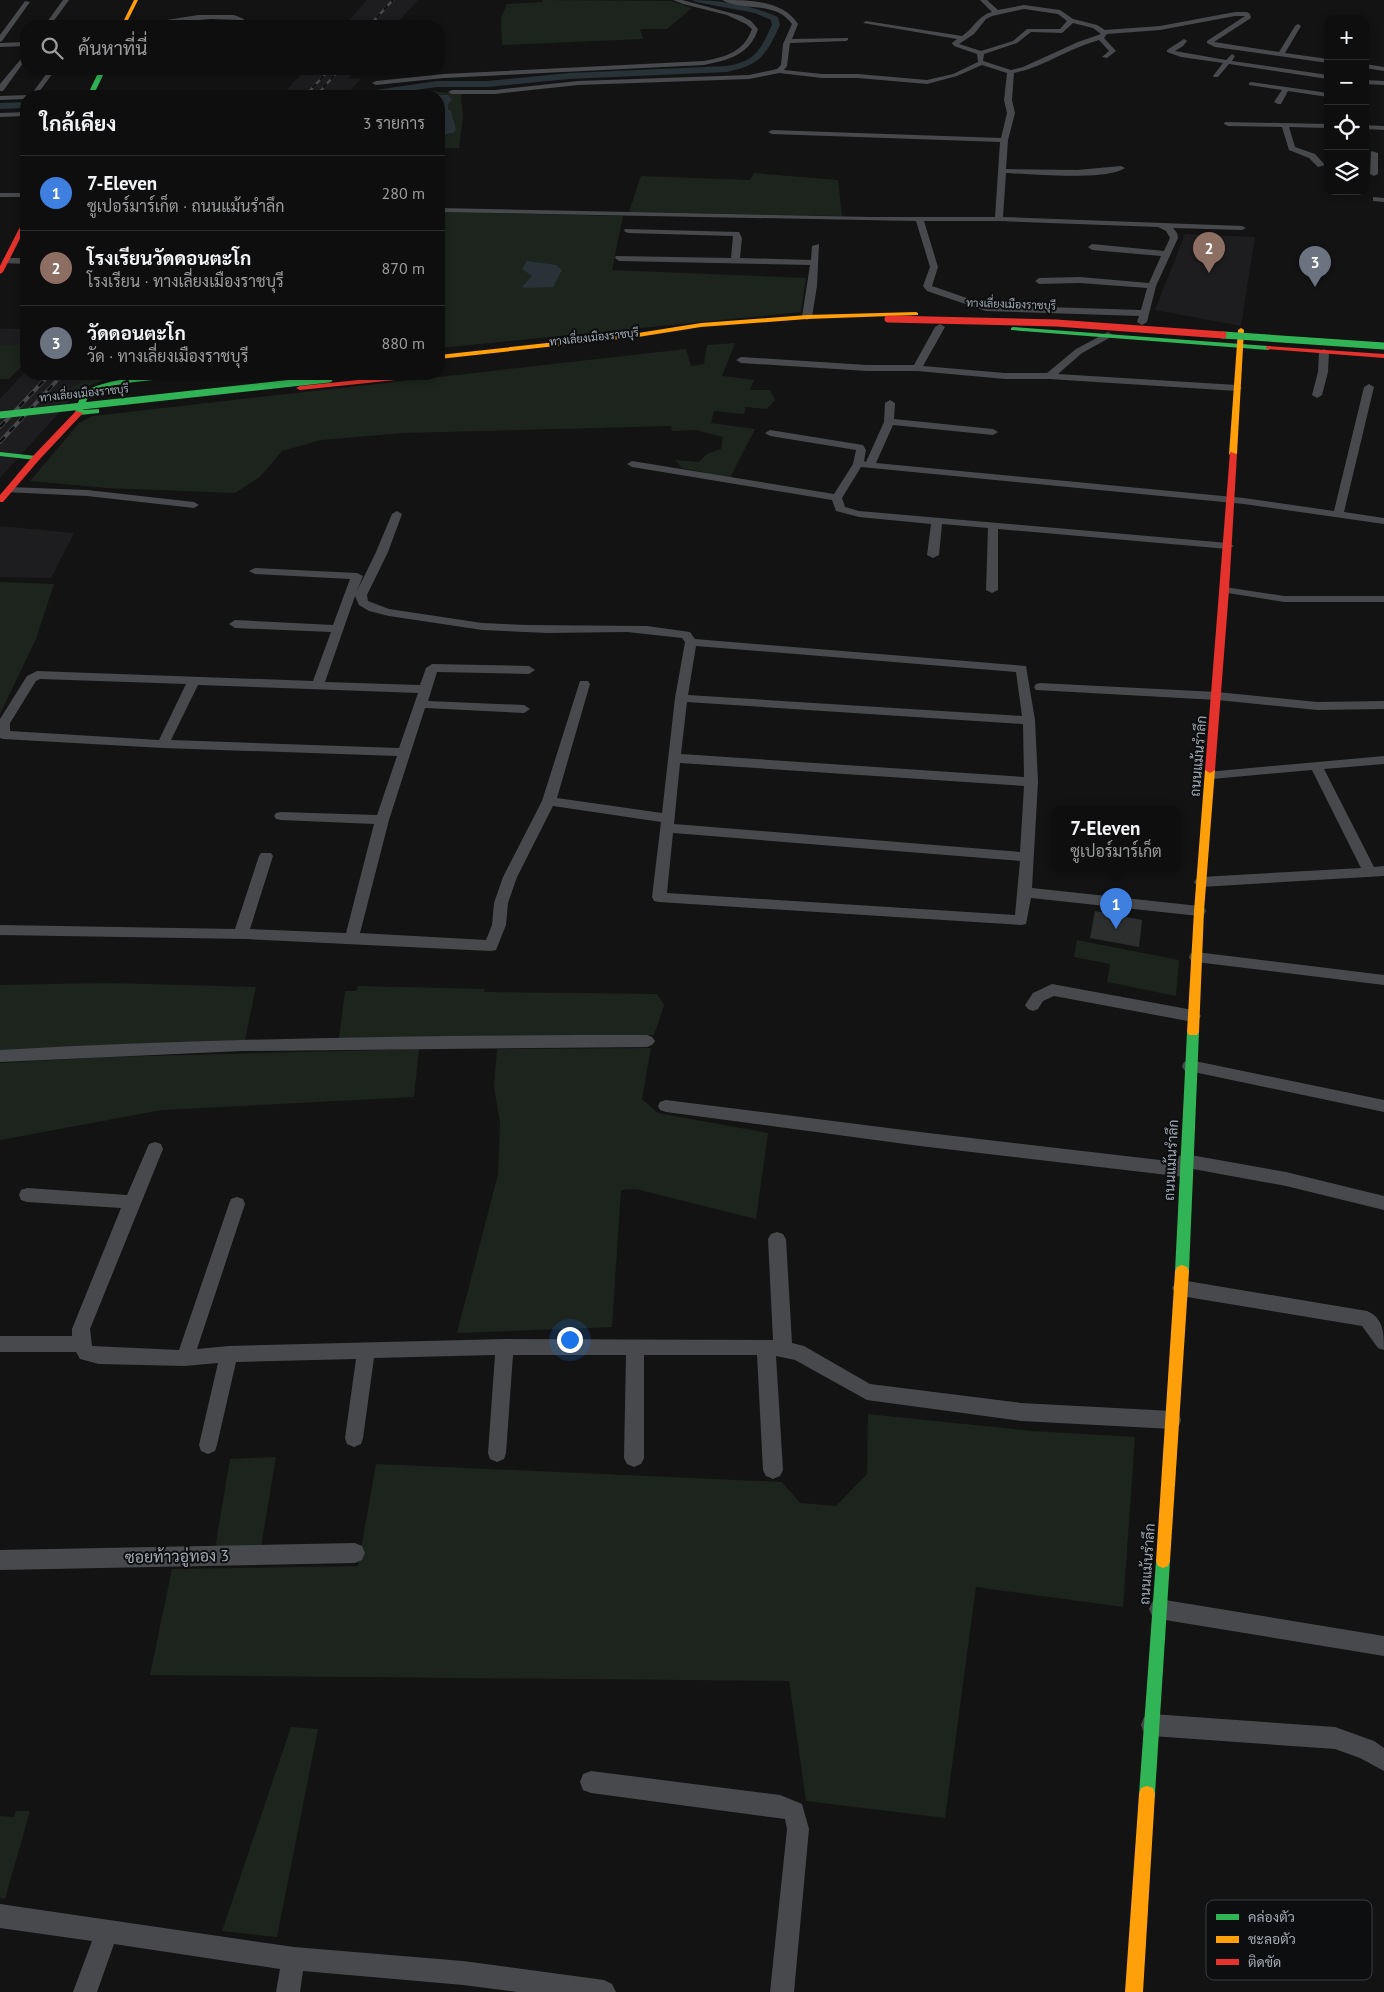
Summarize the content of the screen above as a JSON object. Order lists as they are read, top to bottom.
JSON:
{
  "streets": {
    "main road": ["ทางเลี่ยงเมืองราชบุรี", "ถนนแม้นรำลึก"],
    "street": ["ซอยท้าวอู่ทอง 3"]
  },
  "crossings": [
    ["ทางเลี่ยงเมืองราชบุรี", "ถนนแม้นรำลึก"]
  ],
  "legend": ["คล่องตัว", "ชะลอตัว", "ติดขัด"],
  "page": {
    "map_buttons": ["+", "−"],
    "search": "ค้นหาที่นี่",
    "heading": ["ใกล้เคียง", "3 รายการ"],
    "list": [
      {
        "mark": "1",
        "name": "7-Eleven",
        "note": "ซูเปอร์มาร์เก็ต · ถนนแม้นรำลึก",
        "value": "280 m"
      },
      {
        "mark": "2",
        "name": "โรงเรียนวัดดอนตะโก",
        "note": "โรงเรียน · ทางเลี่ยงเมืองราชบุรี",
        "value": "870 m"
      },
      {
        "mark": "3",
        "name": "วัดดอนตะโก",
        "note": "วัด · ทางเลี่ยงเมืองราชบุรี",
        "value": "880 m"
      }
    ],
    "pins": ["2", "3", "1"],
    "popup": ["7-Eleven", "ซูเปอร์มาร์เก็ต"]
  }
}
